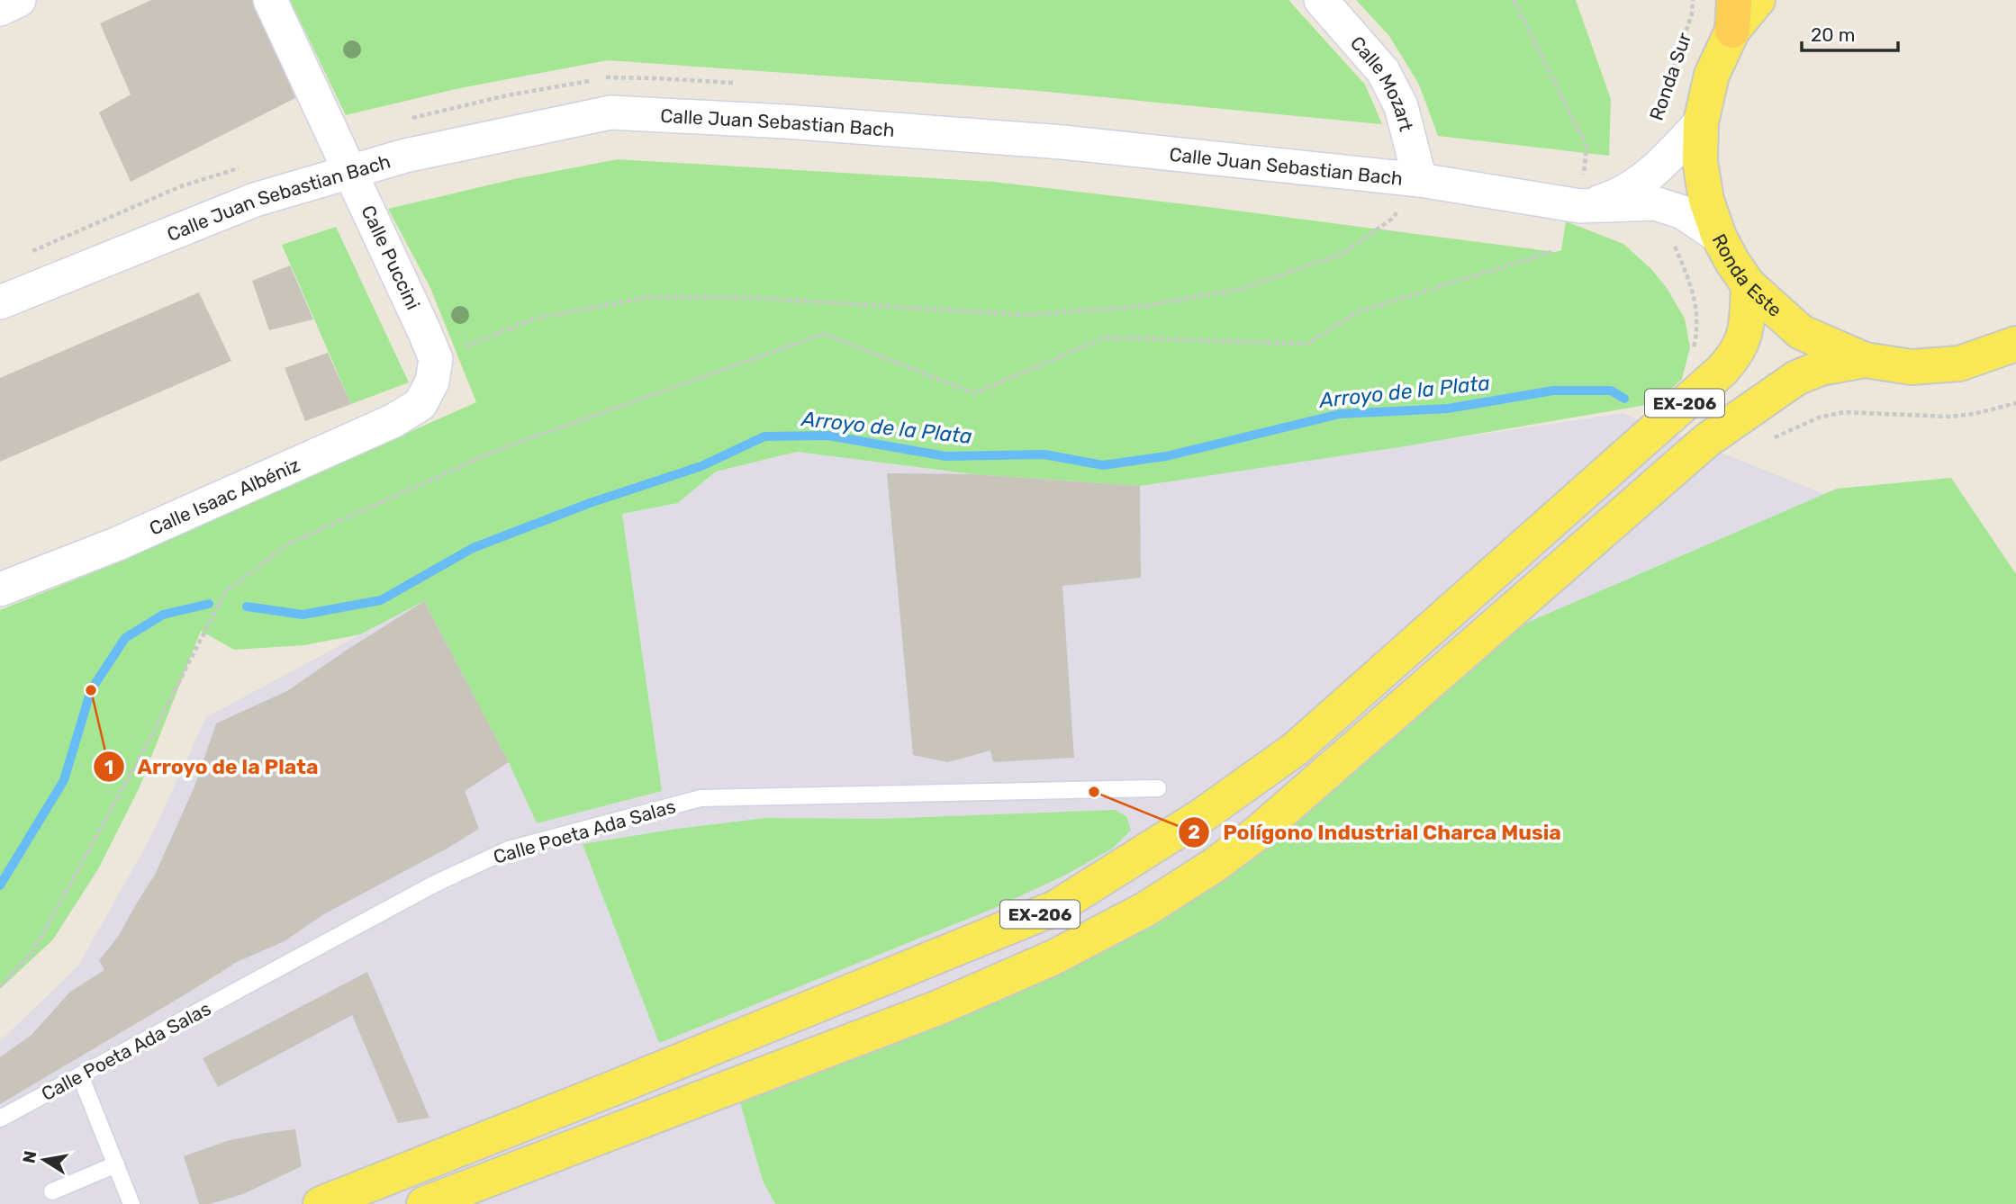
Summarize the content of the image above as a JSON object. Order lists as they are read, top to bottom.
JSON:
{
  "streets": {
    "main road": ["Ronda Este", "EX-206"],
    "street": [
      "Calle Mozart",
      "Calle Juan Sebastian Bach",
      "Calle Puccini",
      "Calle Isaac Albéniz"
    ],
    "lane": ["Calle Poeta Ada Salas"],
    "path": ["Ronda Sur"]
  },
  "crossings": [
    ["Calle Mozart", "Calle Juan Sebastian Bach"],
    ["Calle Juan Sebastian Bach", "Calle Puccini"],
    ["Calle Juan Sebastian Bach", "Ronda Este"],
    ["Calle Puccini", "Calle Isaac Albéniz"],
    ["Ronda Este", "EX-206"]
  ],
  "water": ["Arroyo de la Plata"],
  "places": ["Arroyo de la Plata", "Polígono Industrial Charca Musia"],
  "scale_bar": "20 m",
  "north": "left"
}
